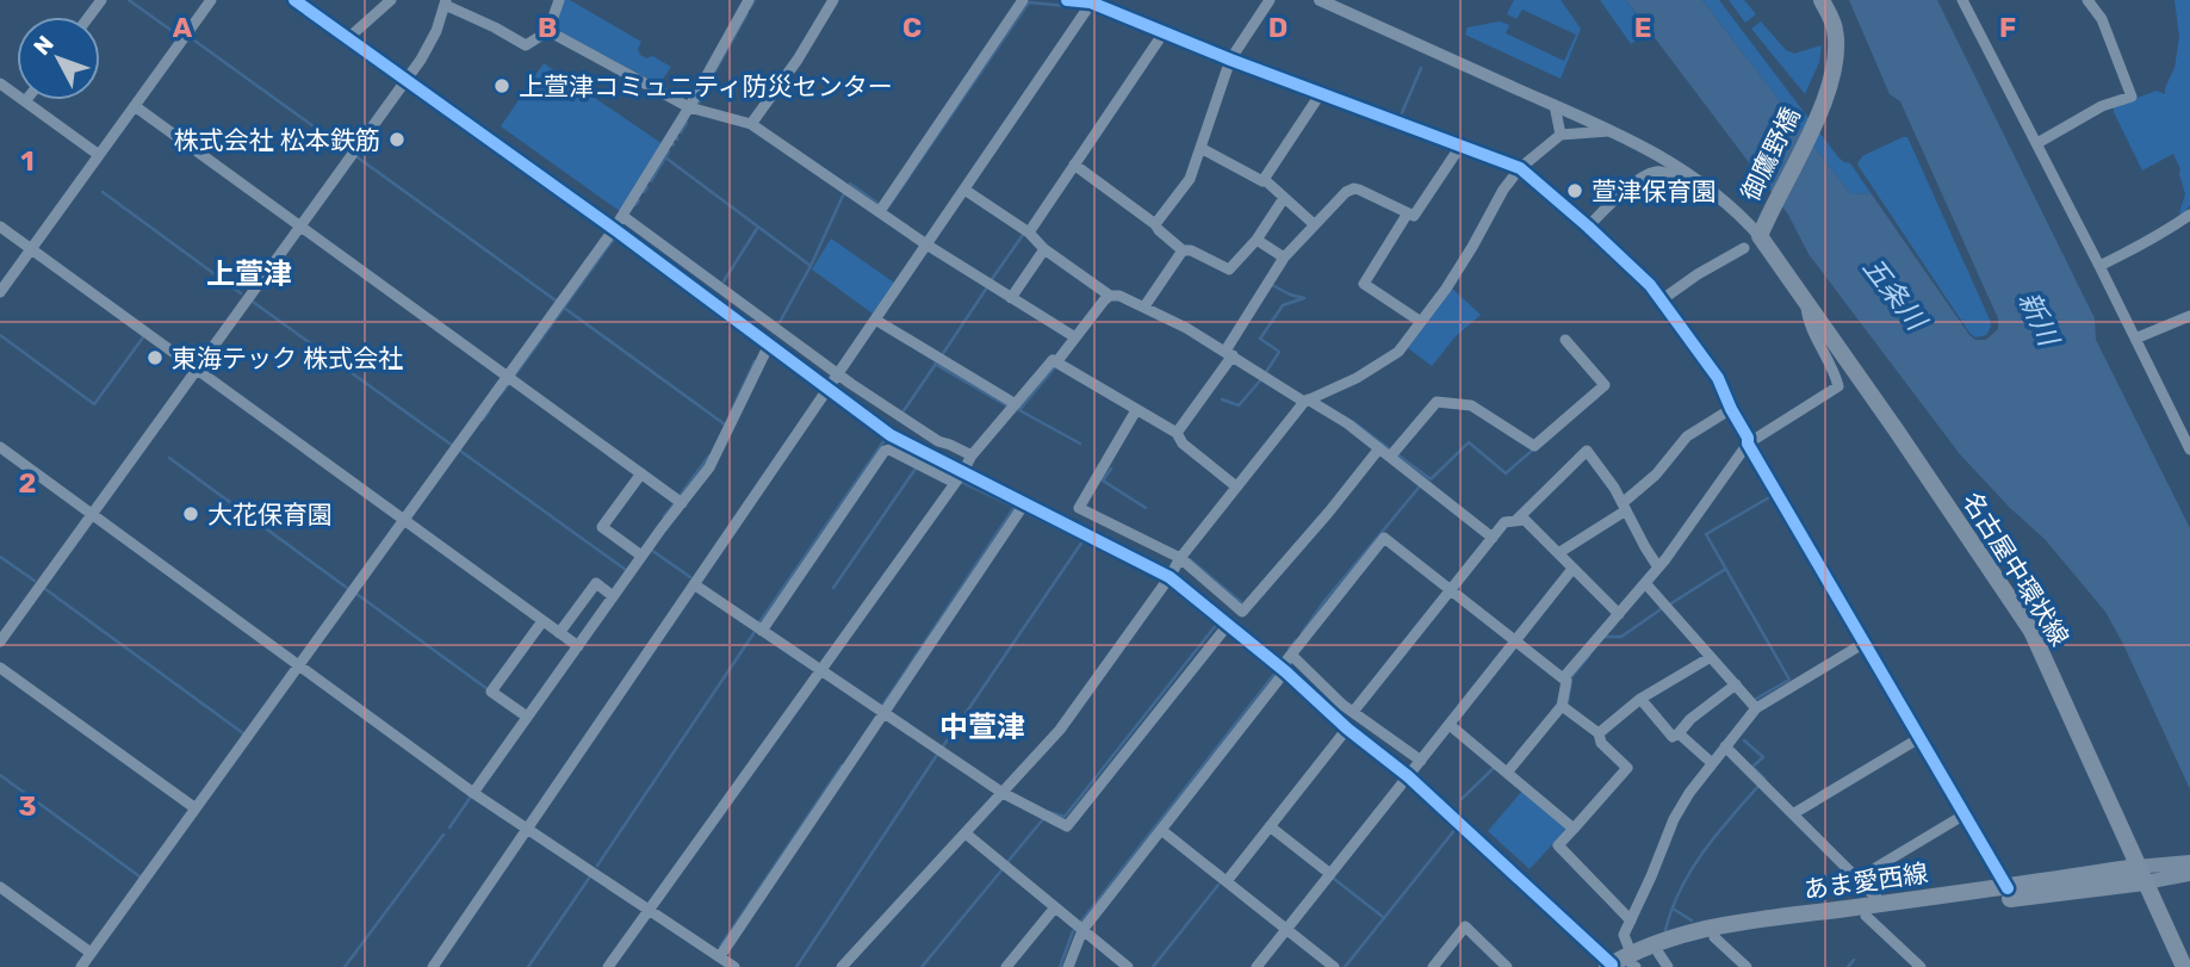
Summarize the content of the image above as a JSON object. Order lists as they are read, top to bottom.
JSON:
{
  "streets": {
    "main road": ["御鷹野橋", "名古屋中環状線", "あま愛西線"]
  },
  "crossings": [
    ["御鷹野橋", "名古屋中環状線"],
    ["名古屋中環状線", "あま愛西線"]
  ],
  "districts": ["上萱津", "中萱津"],
  "water": ["五条川", "新川"],
  "places": [
    "上萱津コミュニティ防災センター",
    "株式会社 松本鉄筋",
    "萱津保育園",
    "東海テック 株式会社",
    "大花保育園"
  ],
  "north": "top left",
  "grid": {
    "columns": [
      "A",
      "B",
      "C",
      "D",
      "E",
      "F"
    ],
    "rows": ["1", "2", "3"]
  }
}
